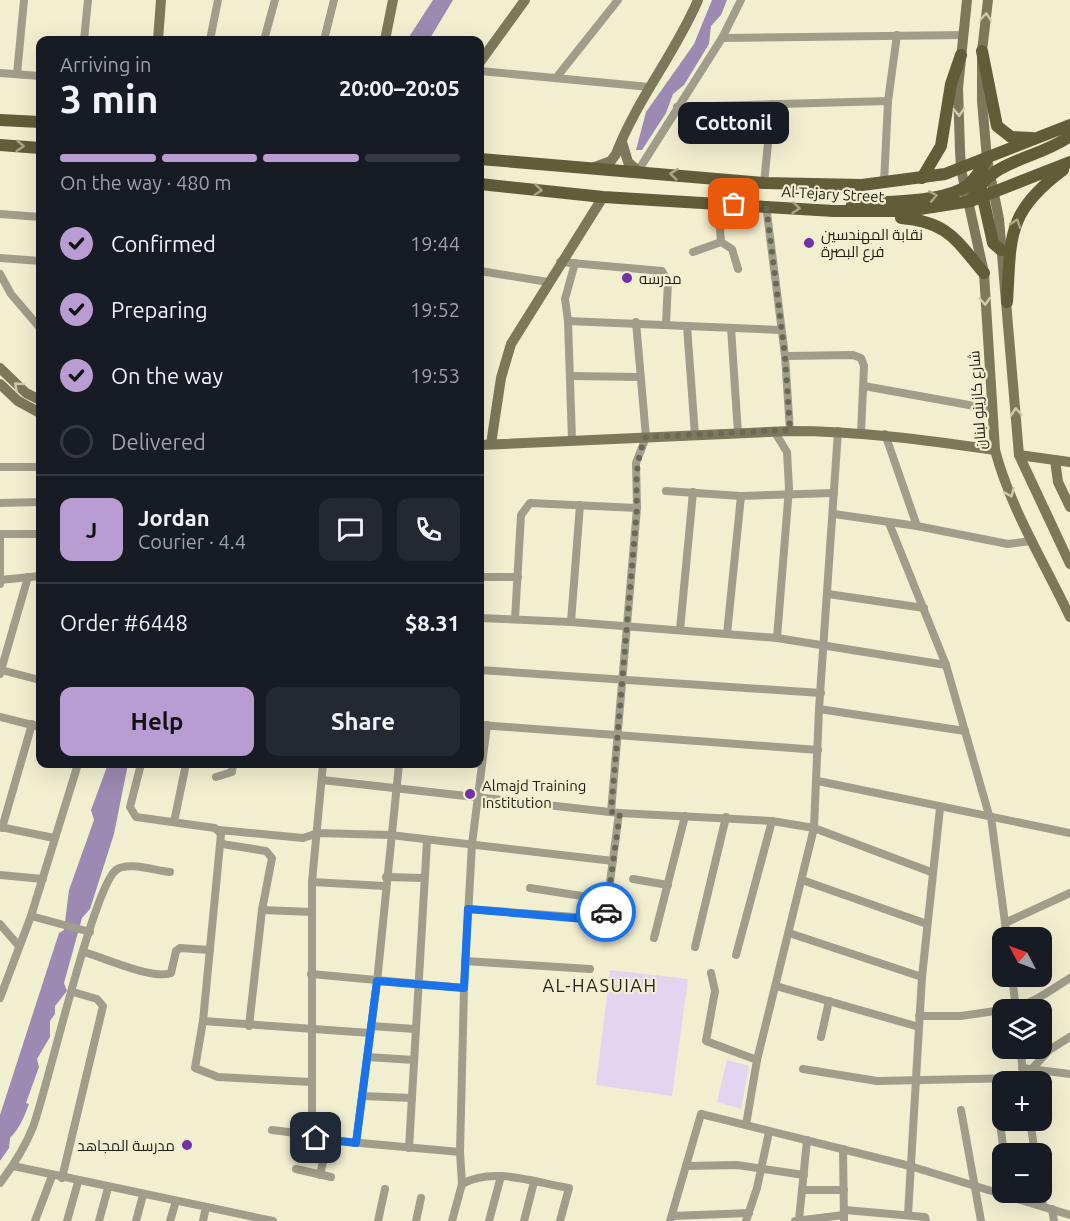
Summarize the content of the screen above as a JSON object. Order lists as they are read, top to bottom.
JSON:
{
  "streets": {
    "main road": ["Al-Tejary Street"],
    "street": ["شارع كازينو لبنان"]
  },
  "crossings": [
    ["Al-Tejary Street", "شارع كازينو لبنان"]
  ],
  "districts": ["AL-HASUIAH"],
  "places": [
    "Cottonil",
    "نقابة المهندسين فرع البصرة",
    "مدرسه",
    "Almajd Training Institution",
    "مدرسة المجاهد"
  ],
  "north": "top left",
  "page": {
    "heading": ["3 min", "Arriving in", "20:00–20:05"],
    "panel": [
      "Jordan",
      "Courier · 4.4",
      "Order #6448",
      "$8.31"
    ],
    "bubble": "Cottonil",
    "bar": "On the way · 480 m",
    "list": [
      ["Confirmed", "19:44"],
      ["Preparing", "19:52"],
      ["On the way", "19:53"],
      "Delivered"
    ],
    "round": "J",
    "buttons": ["Help", "Share"],
    "map_buttons": ["+", "−"]
  }
}
